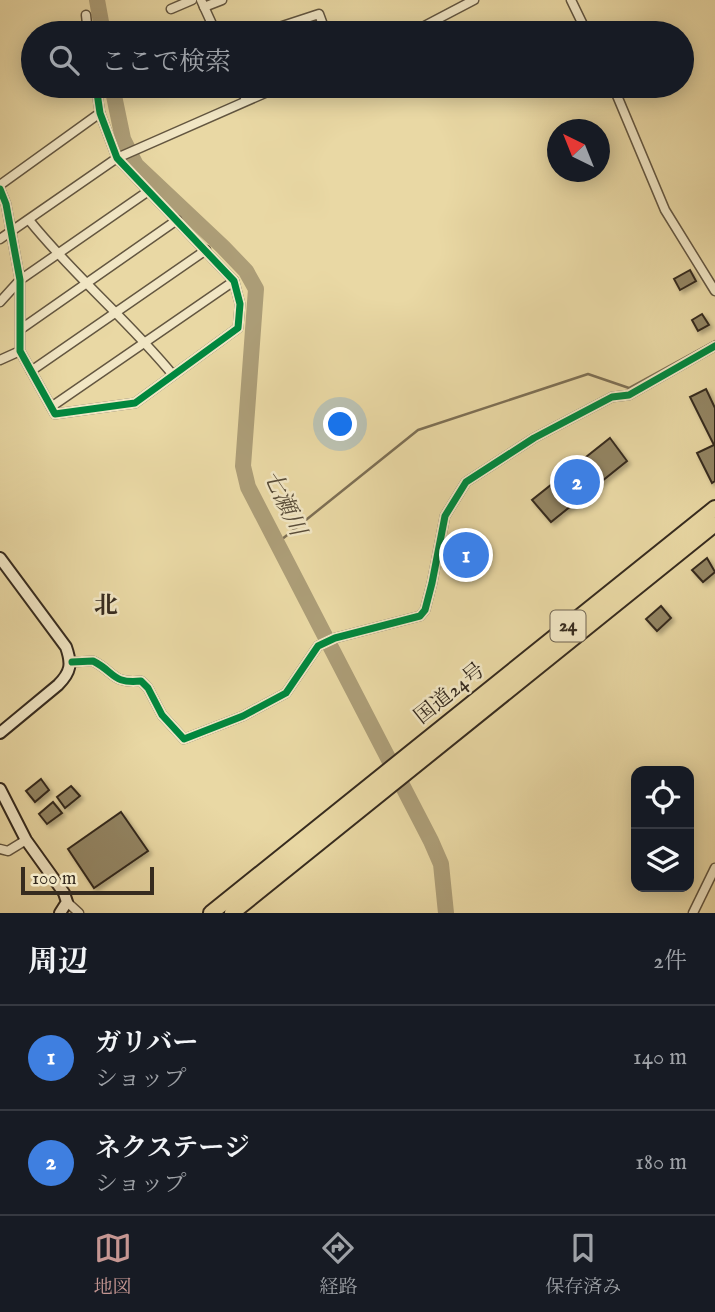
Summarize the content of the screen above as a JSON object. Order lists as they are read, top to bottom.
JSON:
{
  "streets": {
    "highway": ["24", "国道24号"]
  },
  "districts": ["北"],
  "water": ["七瀬川"],
  "scale_bar": "100 m",
  "north": "top left",
  "page": {
    "search": "ここで検索",
    "pins": ["2", "1"],
    "scale": "100 m",
    "heading": ["周辺", "2件"],
    "list": [
      {
        "mark": "1",
        "name": "ガリバー",
        "note": "ショップ",
        "value": "140 m"
      },
      {
        "mark": "2",
        "name": "ネクステージ",
        "note": "ショップ",
        "value": "180 m"
      }
    ],
    "nav": ["地図", "経路", "保存済み"]
  }
}
